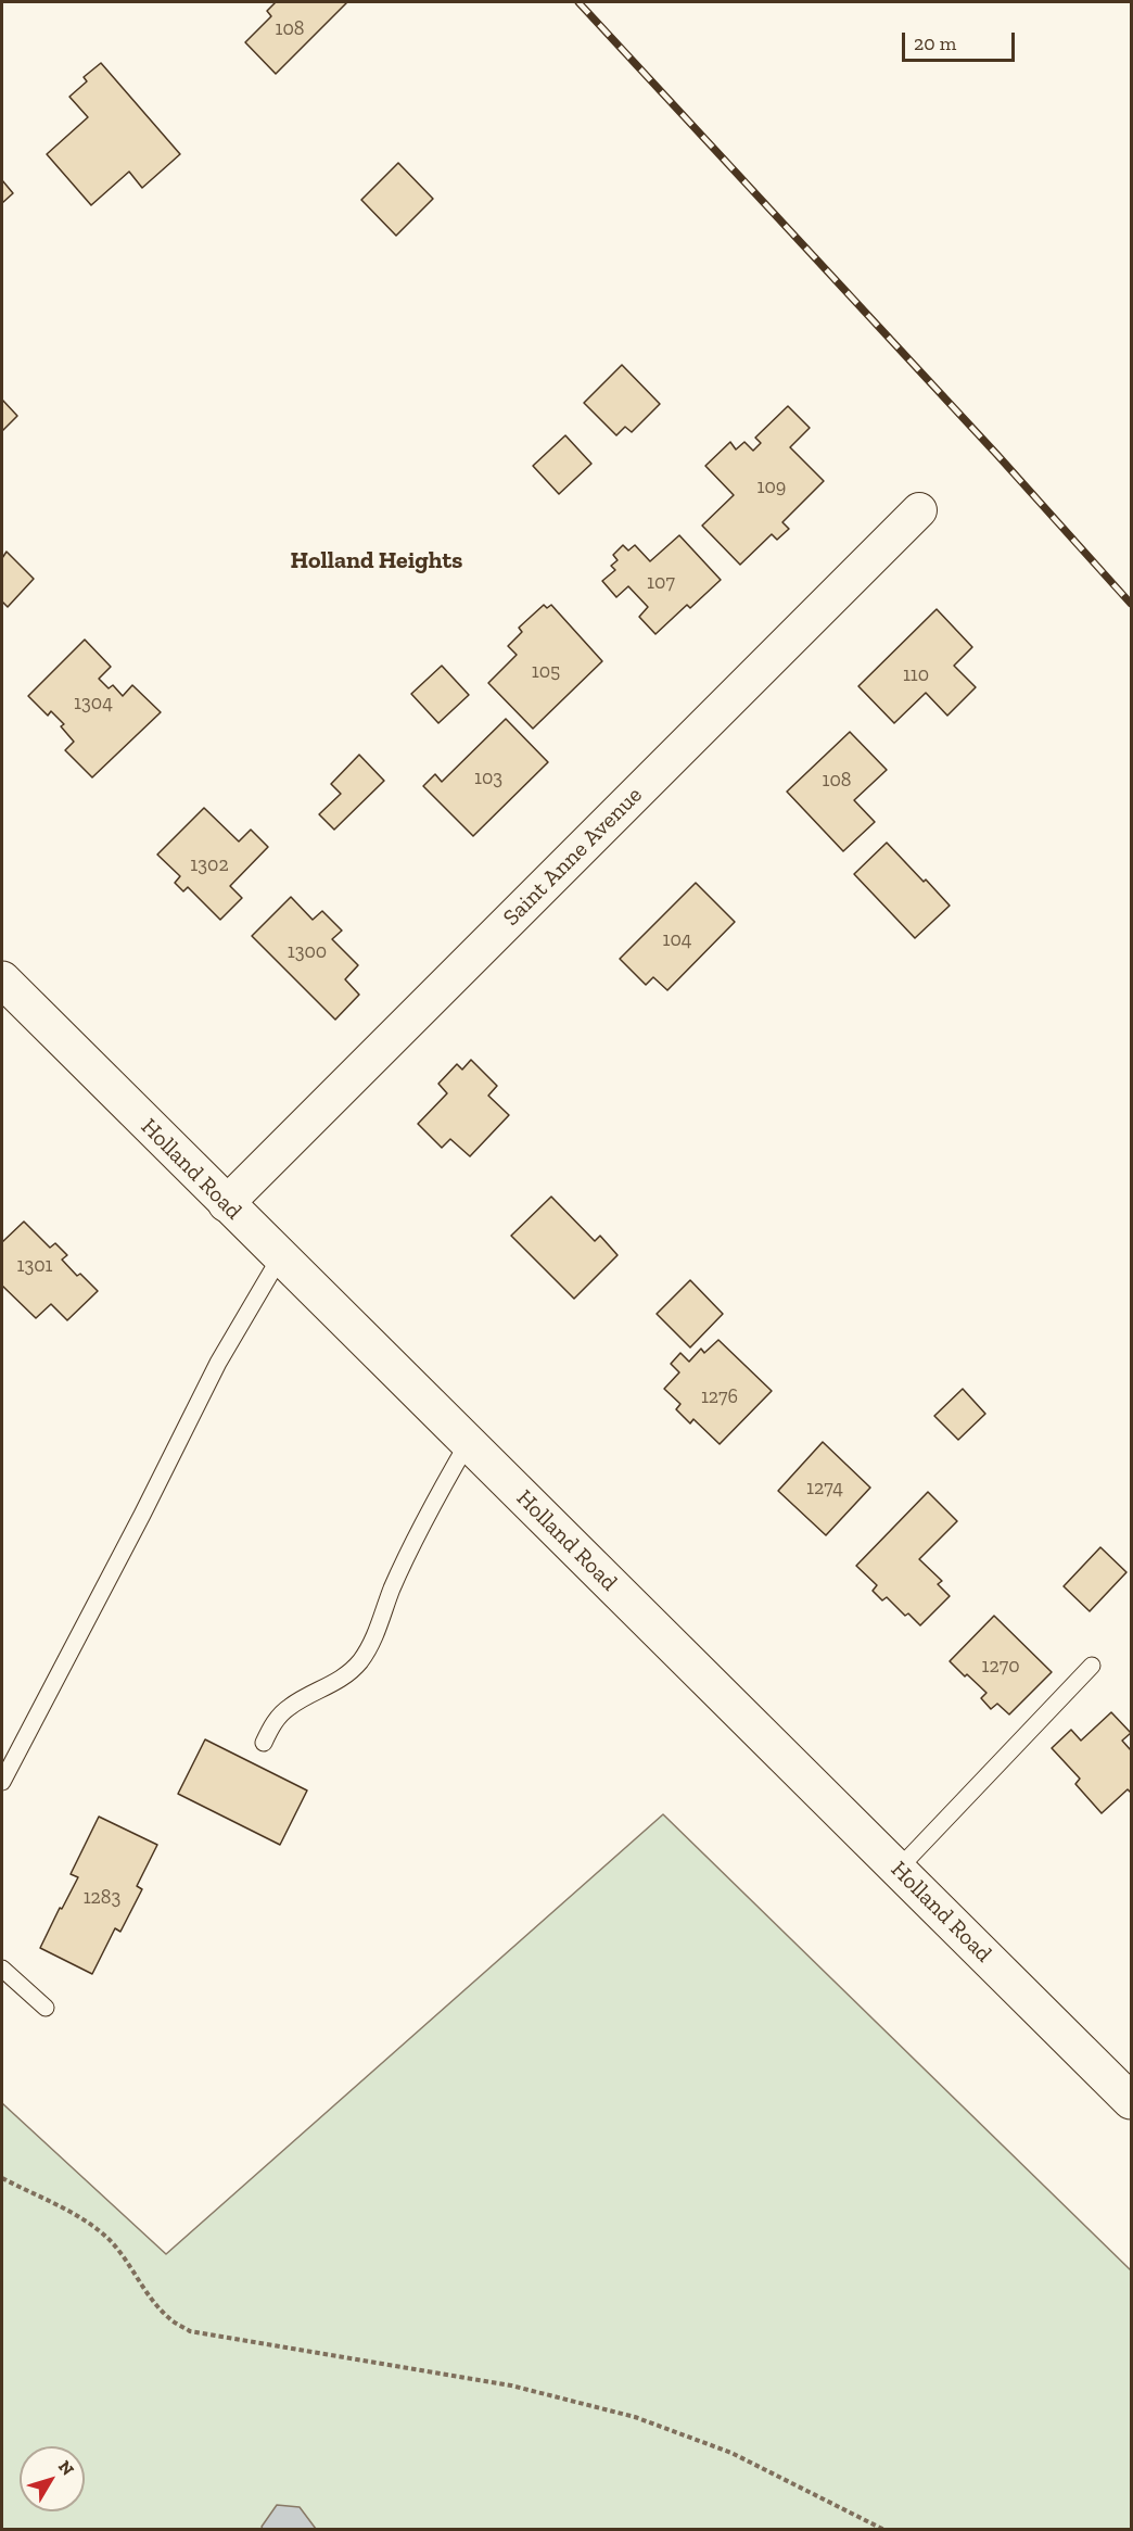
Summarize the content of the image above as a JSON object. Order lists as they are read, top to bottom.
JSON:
{
  "streets": {
    "main road": ["Holland Road"],
    "street": ["Saint Anne Avenue"]
  },
  "crossings": [
    ["Saint Anne Avenue", "Holland Road"]
  ],
  "districts": ["Holland Heights"],
  "house_numbers": [
    "108",
    "109",
    "107",
    "105",
    "110",
    "1304",
    "103",
    "108",
    "1302",
    "104",
    "1300",
    "1301",
    "1276",
    "1274",
    "1270",
    "1283"
  ],
  "scale_bar": "20 m",
  "north": "top right"
}
